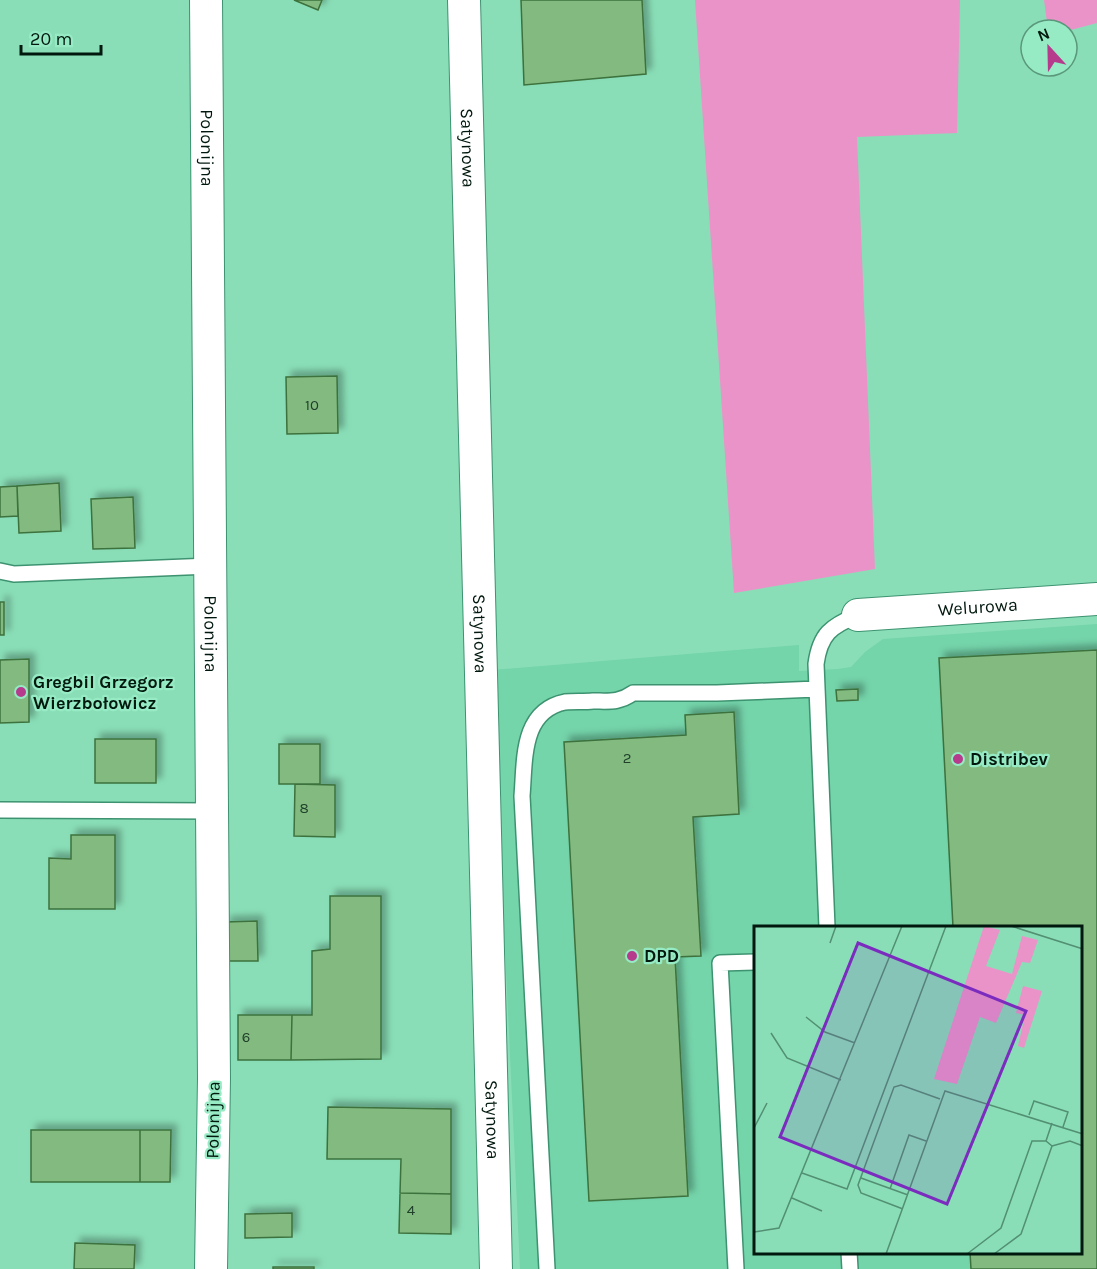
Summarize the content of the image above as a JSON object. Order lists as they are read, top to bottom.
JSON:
{
  "streets": {
    "street": ["Polonijna", "Satynowa", "Welurowa"]
  },
  "places": ["Gregbil Grzegorz Wierzbołowicz", "Distribev", "DPD"],
  "house_numbers": [
    "10",
    "2",
    "8",
    "6",
    "4"
  ],
  "scale_bar": "20 m",
  "north": "top"
}
